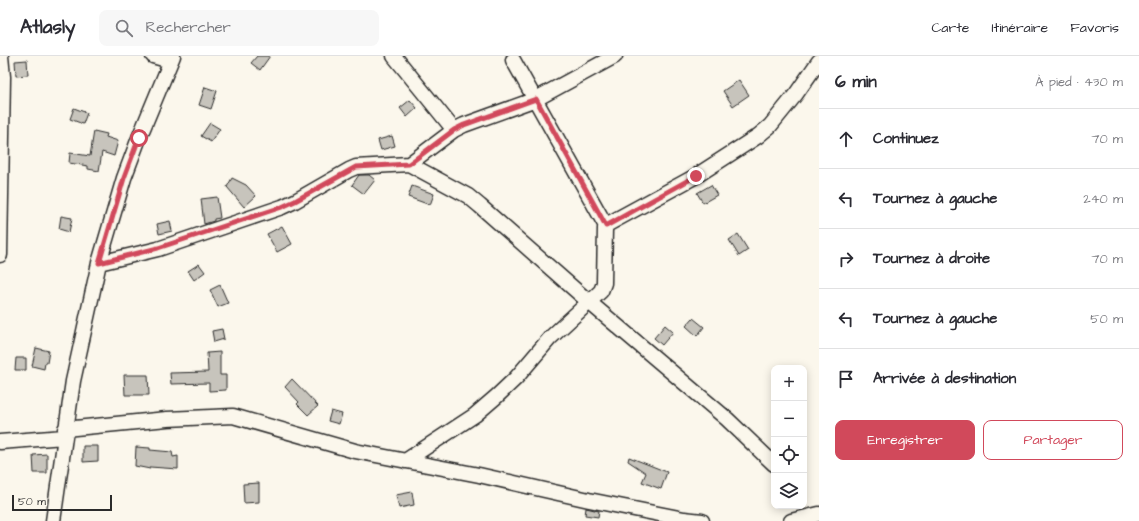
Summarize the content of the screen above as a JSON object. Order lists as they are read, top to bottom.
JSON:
{
  "scale_bar": "50 m",
  "page": {
    "header": "Atlasly",
    "search": "Rechercher",
    "nav": ["Carte", "Itinéraire", "Favoris"],
    "heading": ["6 min", "À pied · 430 m"],
    "list": [
      ["Continuez", "70 m"],
      ["Tournez à gauche", "240 m"],
      ["Tournez à droite", "70 m"],
      ["Tournez à gauche", "50 m"],
      "Arrivée à destination"
    ],
    "map_buttons": ["+", "−"],
    "buttons": ["Enregistrer", "Partager"],
    "scale": "50 m"
  }
}
